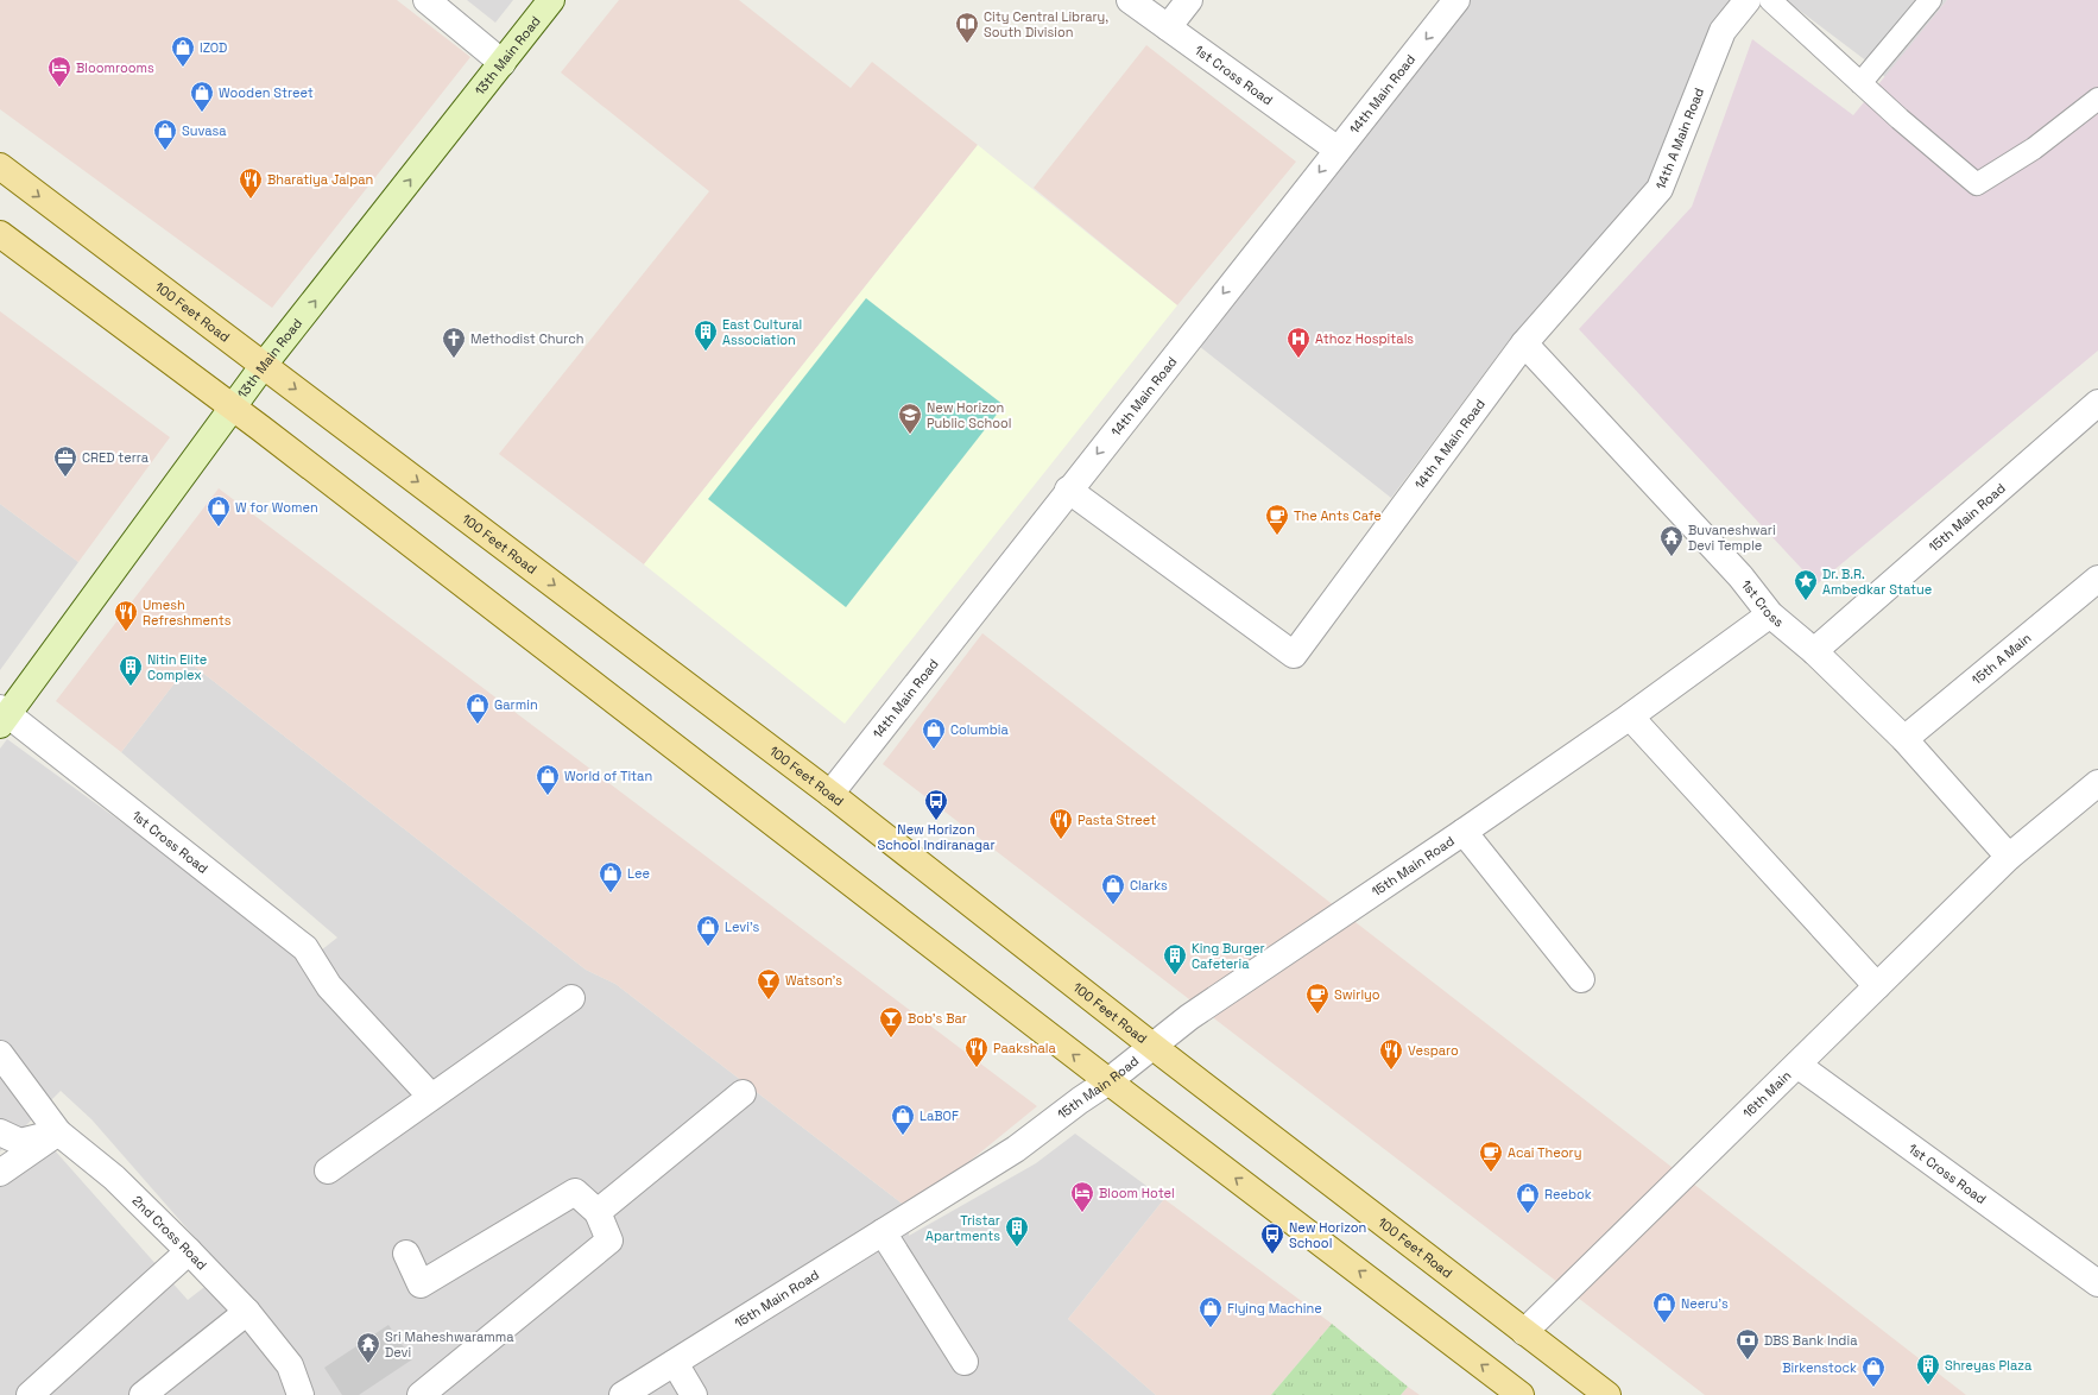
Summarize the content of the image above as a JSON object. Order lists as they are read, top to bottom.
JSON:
{
  "streets": {
    "main road": ["100 Feet Road"],
    "street": [
      "13th Main Road",
      "1st Cross Road",
      "14th Main Road",
      "14th A Main Road",
      "15th Main Road",
      "1st Cross",
      "15th A Main",
      "16th Main",
      "2nd Cross Road"
    ]
  },
  "crossings": [
    ["13th Main Road", "1st Cross Road"],
    ["13th Main Road", "100 Feet Road"],
    ["1st Cross Road", "14th Main Road"],
    ["1st Cross Road", "16th Main"],
    ["14th Main Road", "14th A Main Road"],
    ["14th Main Road", "100 Feet Road"],
    ["14th A Main Road", "1st Cross"],
    ["100 Feet Road", "15th Main Road"],
    ["100 Feet Road", "16th Main"],
    ["15th Main Road", "1st Cross"],
    ["1st Cross", "15th A Main"],
    ["1st Cross", "16th Main"]
  ],
  "one_way": ["13th Main Road", "14th Main Road"],
  "places": {
    "library": ["City Central Library, South Division"],
    "shop": [
      "IZOD",
      "Wooden Street",
      "Suvasa",
      "W for Women",
      "Garmin",
      "Columbia",
      "World of Titan",
      "Lee",
      "Clarks",
      "Levi's",
      "LaBOF",
      "Reebok",
      "Neeru's",
      "Flying Machine",
      "Birkenstock"
    ],
    "hotel": ["Bloomrooms", "Bloom Hotel"],
    "restaurant": [
      "Bharatiya Jalpan",
      "Umesh Refreshments",
      "Pasta Street",
      "Paakshala",
      "Vesparo"
    ],
    "building": [
      "East Cultural Association",
      "Nitin Elite Complex",
      "King Burger Cafeteria",
      "Tristar Apartments",
      "Shreyas Plaza"
    ],
    "church": ["Methodist Church"],
    "hospital": ["Athoz Hospitals"],
    "school or university": ["New Horizon Public School"],
    "office": ["CRED terra"],
    "cafe": ["The Ants Cafe", "Swirlyo", "Acai Theory"],
    "temple": ["Buvaneshwari Devi Temple", "Sri Maheshwaramma Devi"],
    "place": ["Dr. B.R. Ambedkar Statue"],
    "bus stop": ["New Horizon School Indiranagar", "New Horizon School"],
    "bar": ["Watson's", "Bob's Bar"],
    "bank": ["DBS Bank India"]
  }
}
